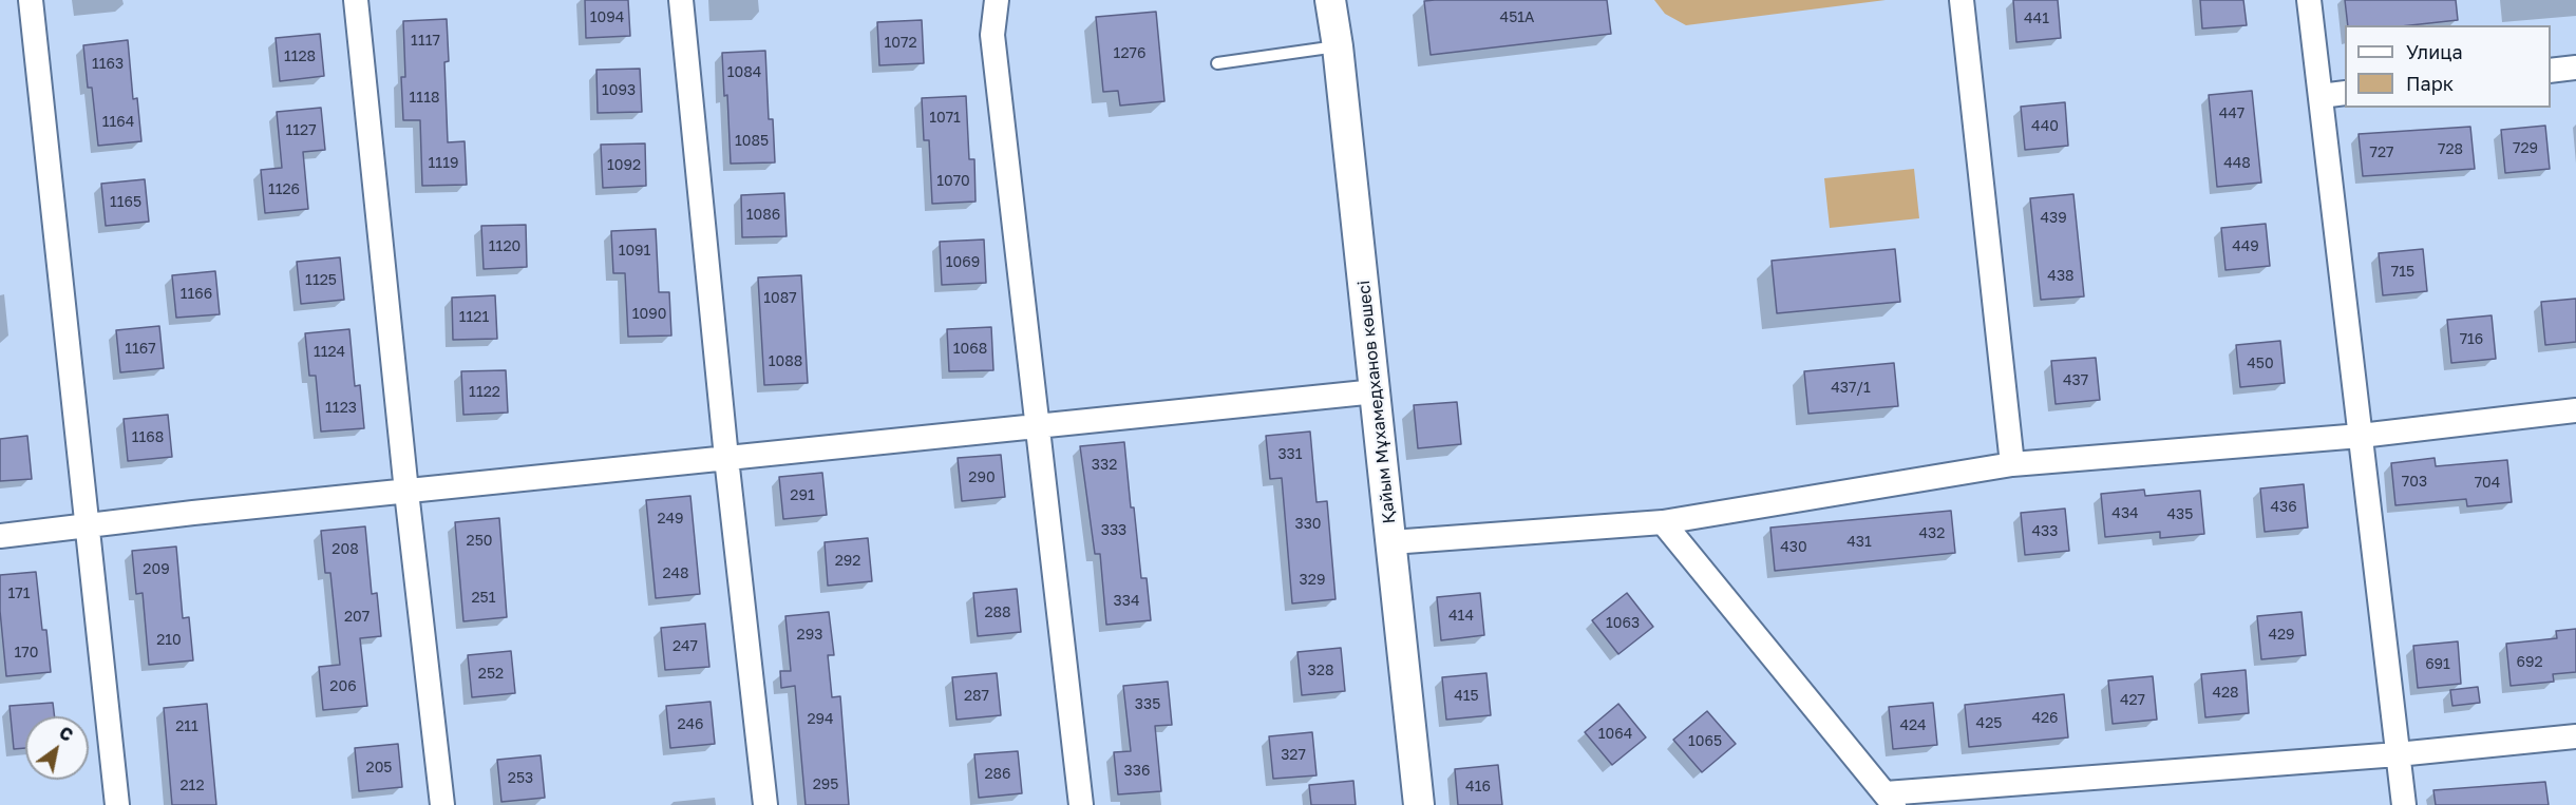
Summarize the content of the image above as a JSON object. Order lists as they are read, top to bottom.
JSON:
{
  "streets": {
    "street": ["Қайым Мұхамедханов көшесі"]
  },
  "house_numbers": [
    "1094",
    "451А",
    "441",
    "1117",
    "1072",
    "1276",
    "1128",
    "1163",
    "1084",
    "1093",
    "1118",
    "447",
    "1071",
    "1164",
    "440",
    "1127",
    "1085",
    "729",
    "728",
    "727",
    "1119",
    "448",
    "1092",
    "1070",
    "1126",
    "1165",
    "1086",
    "439",
    "1120",
    "449",
    "1091",
    "1069",
    "715",
    "438",
    "1125",
    "1166",
    "1087",
    "1090",
    "1121",
    "716",
    "1167",
    "1068",
    "1124",
    "1088",
    "450",
    "437",
    "437/1",
    "1122",
    "1123",
    "1168",
    "331",
    "332",
    "290",
    "703",
    "704",
    "291",
    "436",
    "434",
    "435",
    "249",
    "330",
    "333",
    "433",
    "432",
    "250",
    "431",
    "430",
    "208",
    "292",
    "209",
    "248",
    "329",
    "171",
    "251",
    "334",
    "288",
    "414",
    "207",
    "1063",
    "293",
    "429",
    "210",
    "247",
    "170",
    "692",
    "691",
    "328",
    "252",
    "206",
    "428",
    "287",
    "415",
    "427",
    "335",
    "426",
    "294",
    "425",
    "246",
    "424",
    "211",
    "1064",
    "1065",
    "327",
    "205",
    "336",
    "286",
    "253",
    "295",
    "212",
    "416"
  ],
  "legend": ["Улица", "Парк"],
  "north": "top right"
}
